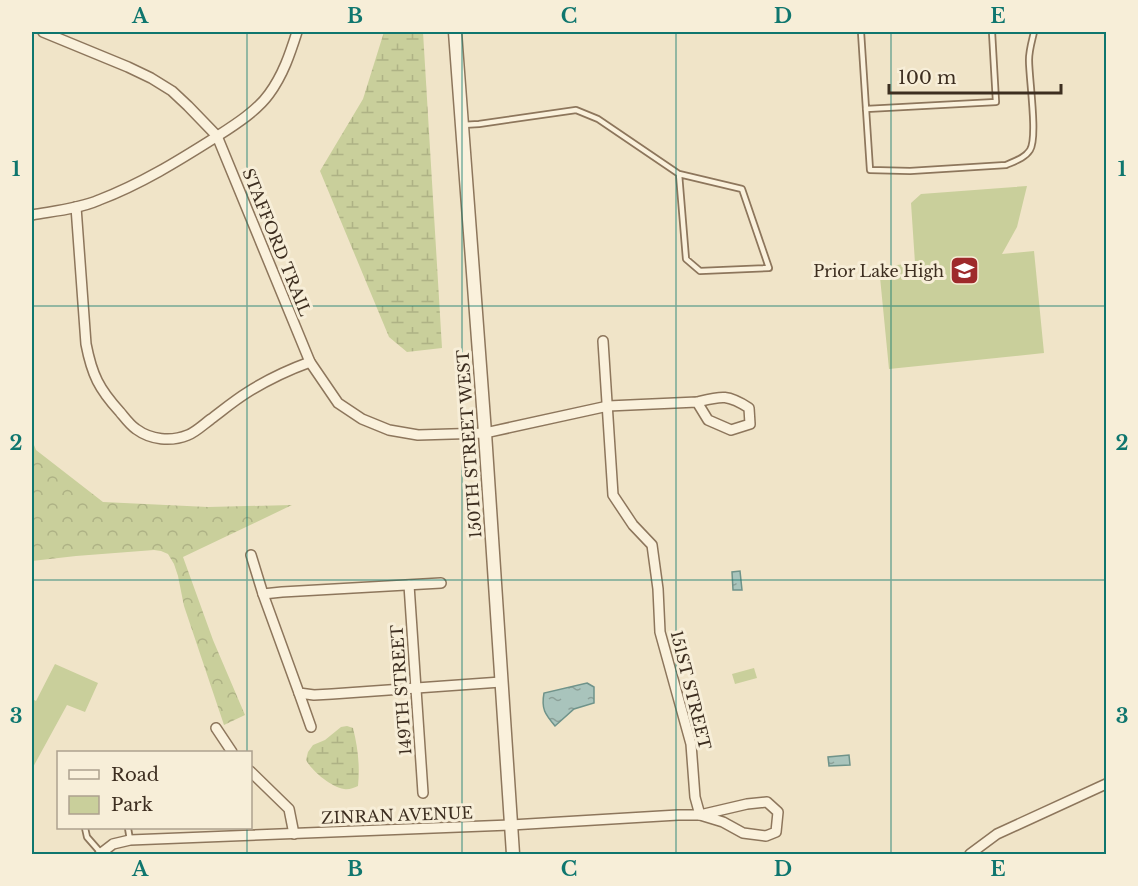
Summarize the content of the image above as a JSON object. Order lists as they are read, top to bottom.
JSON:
{
  "streets": {
    "street": [
      "STAFFORD TRAIL",
      "150TH STREET WEST",
      "149TH STREET",
      "151ST STREET",
      "ZINRAN AVENUE"
    ]
  },
  "crossings": [
    ["STAFFORD TRAIL", "150TH STREET WEST"],
    ["STAFFORD TRAIL", "151ST STREET"],
    ["150TH STREET WEST", "ZINRAN AVENUE"],
    ["151ST STREET", "ZINRAN AVENUE"]
  ],
  "places": {
    "school or university": ["Prior Lake High"]
  },
  "legend": ["Road", "Park"],
  "scale_bar": "100 m",
  "grid": {
    "columns": [
      "A",
      "B",
      "C",
      "D",
      "E"
    ],
    "rows": ["1", "2", "3"]
  }
}
